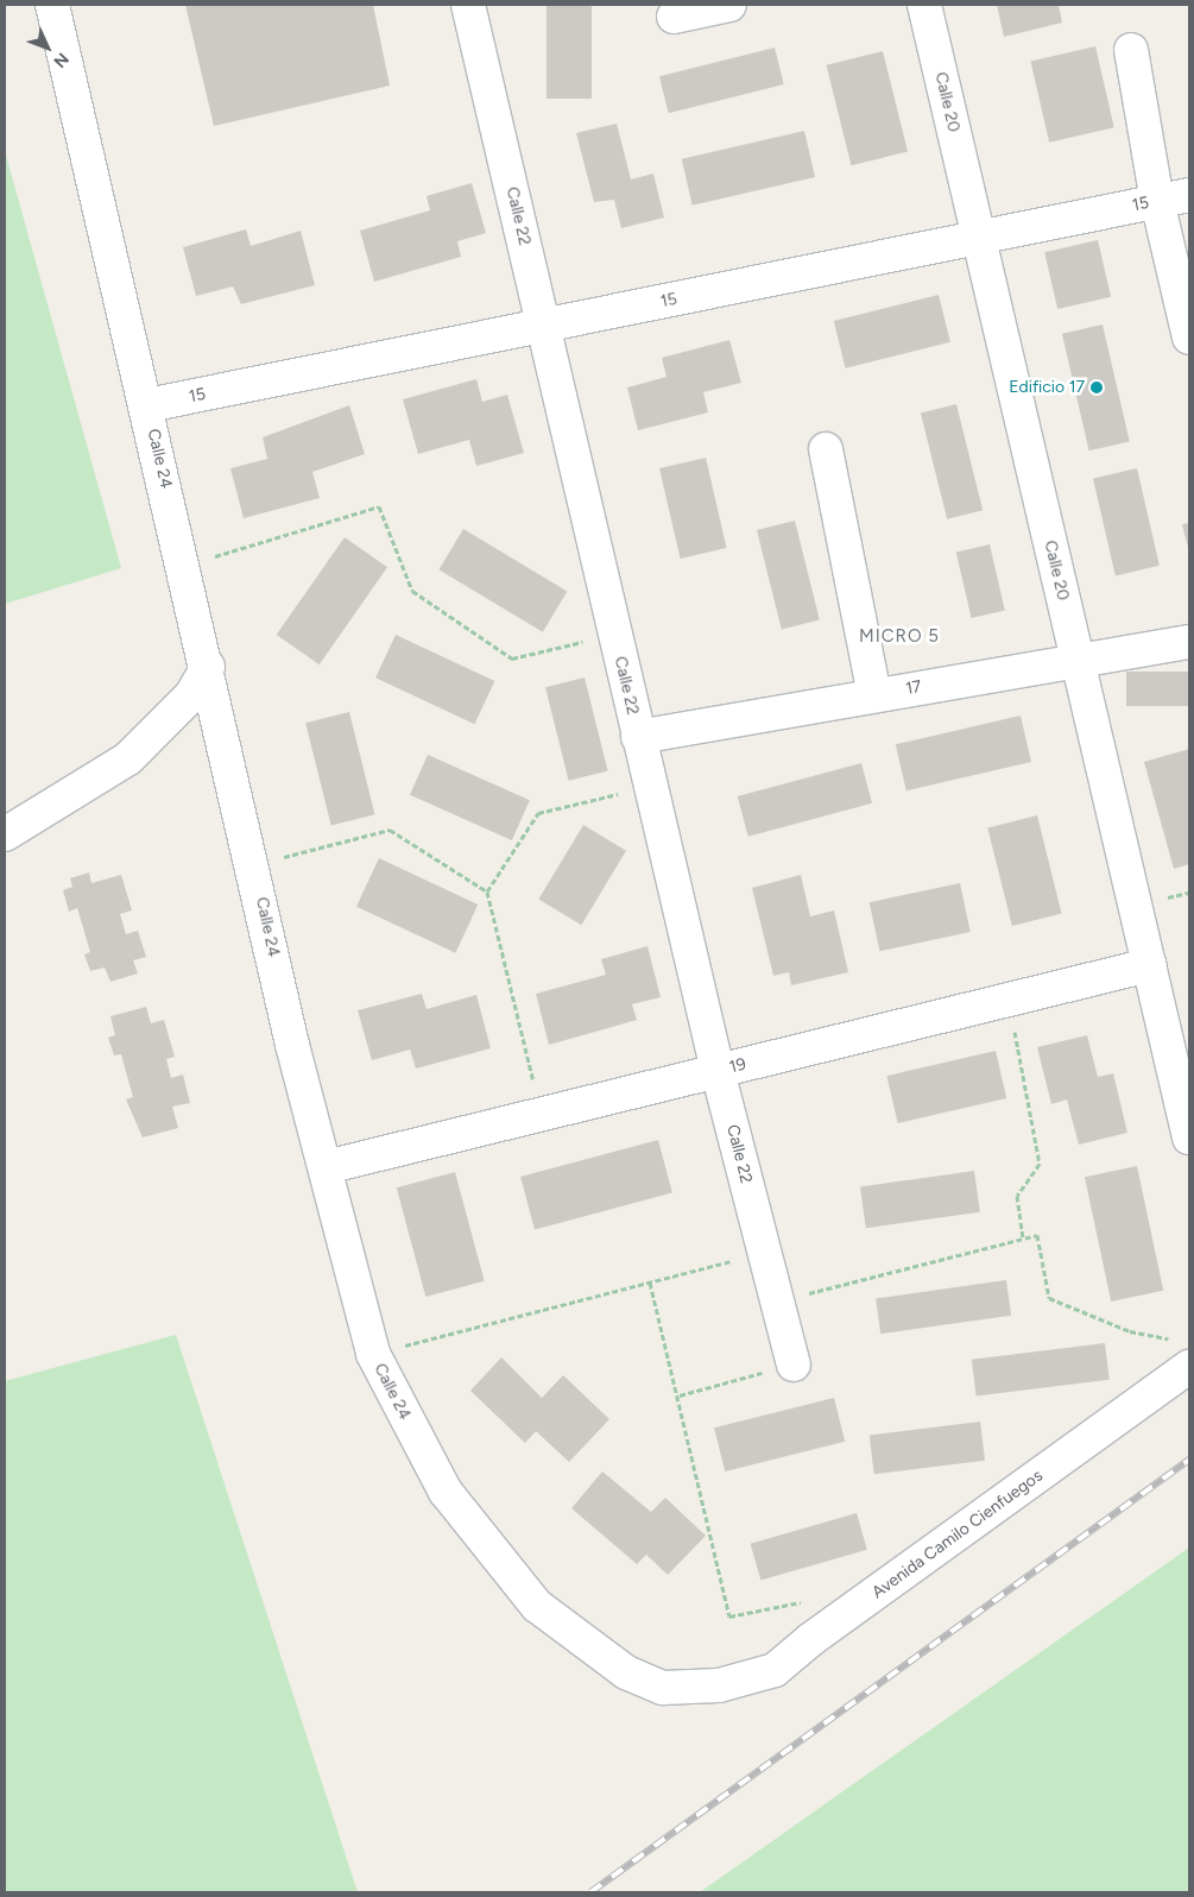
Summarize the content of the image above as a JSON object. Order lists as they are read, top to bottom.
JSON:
{
  "streets": {
    "street": [
      "Calle 20",
      "15",
      "Calle 22",
      "Calle 24",
      "17",
      "19",
      "Avenida Camilo Cienfuegos"
    ]
  },
  "crossings": [
    ["Calle 20", "15"],
    ["Calle 20", "17"],
    ["Calle 20", "19"],
    ["15", "Calle 22"],
    ["15", "Calle 24"],
    ["Calle 22", "17"],
    ["Calle 22", "19"],
    ["Calle 24", "19"],
    ["Calle 24", "Avenida Camilo Cienfuegos"]
  ],
  "districts": ["MICRO 5"],
  "places": ["Edificio 17"],
  "north": "bottom right"
}
